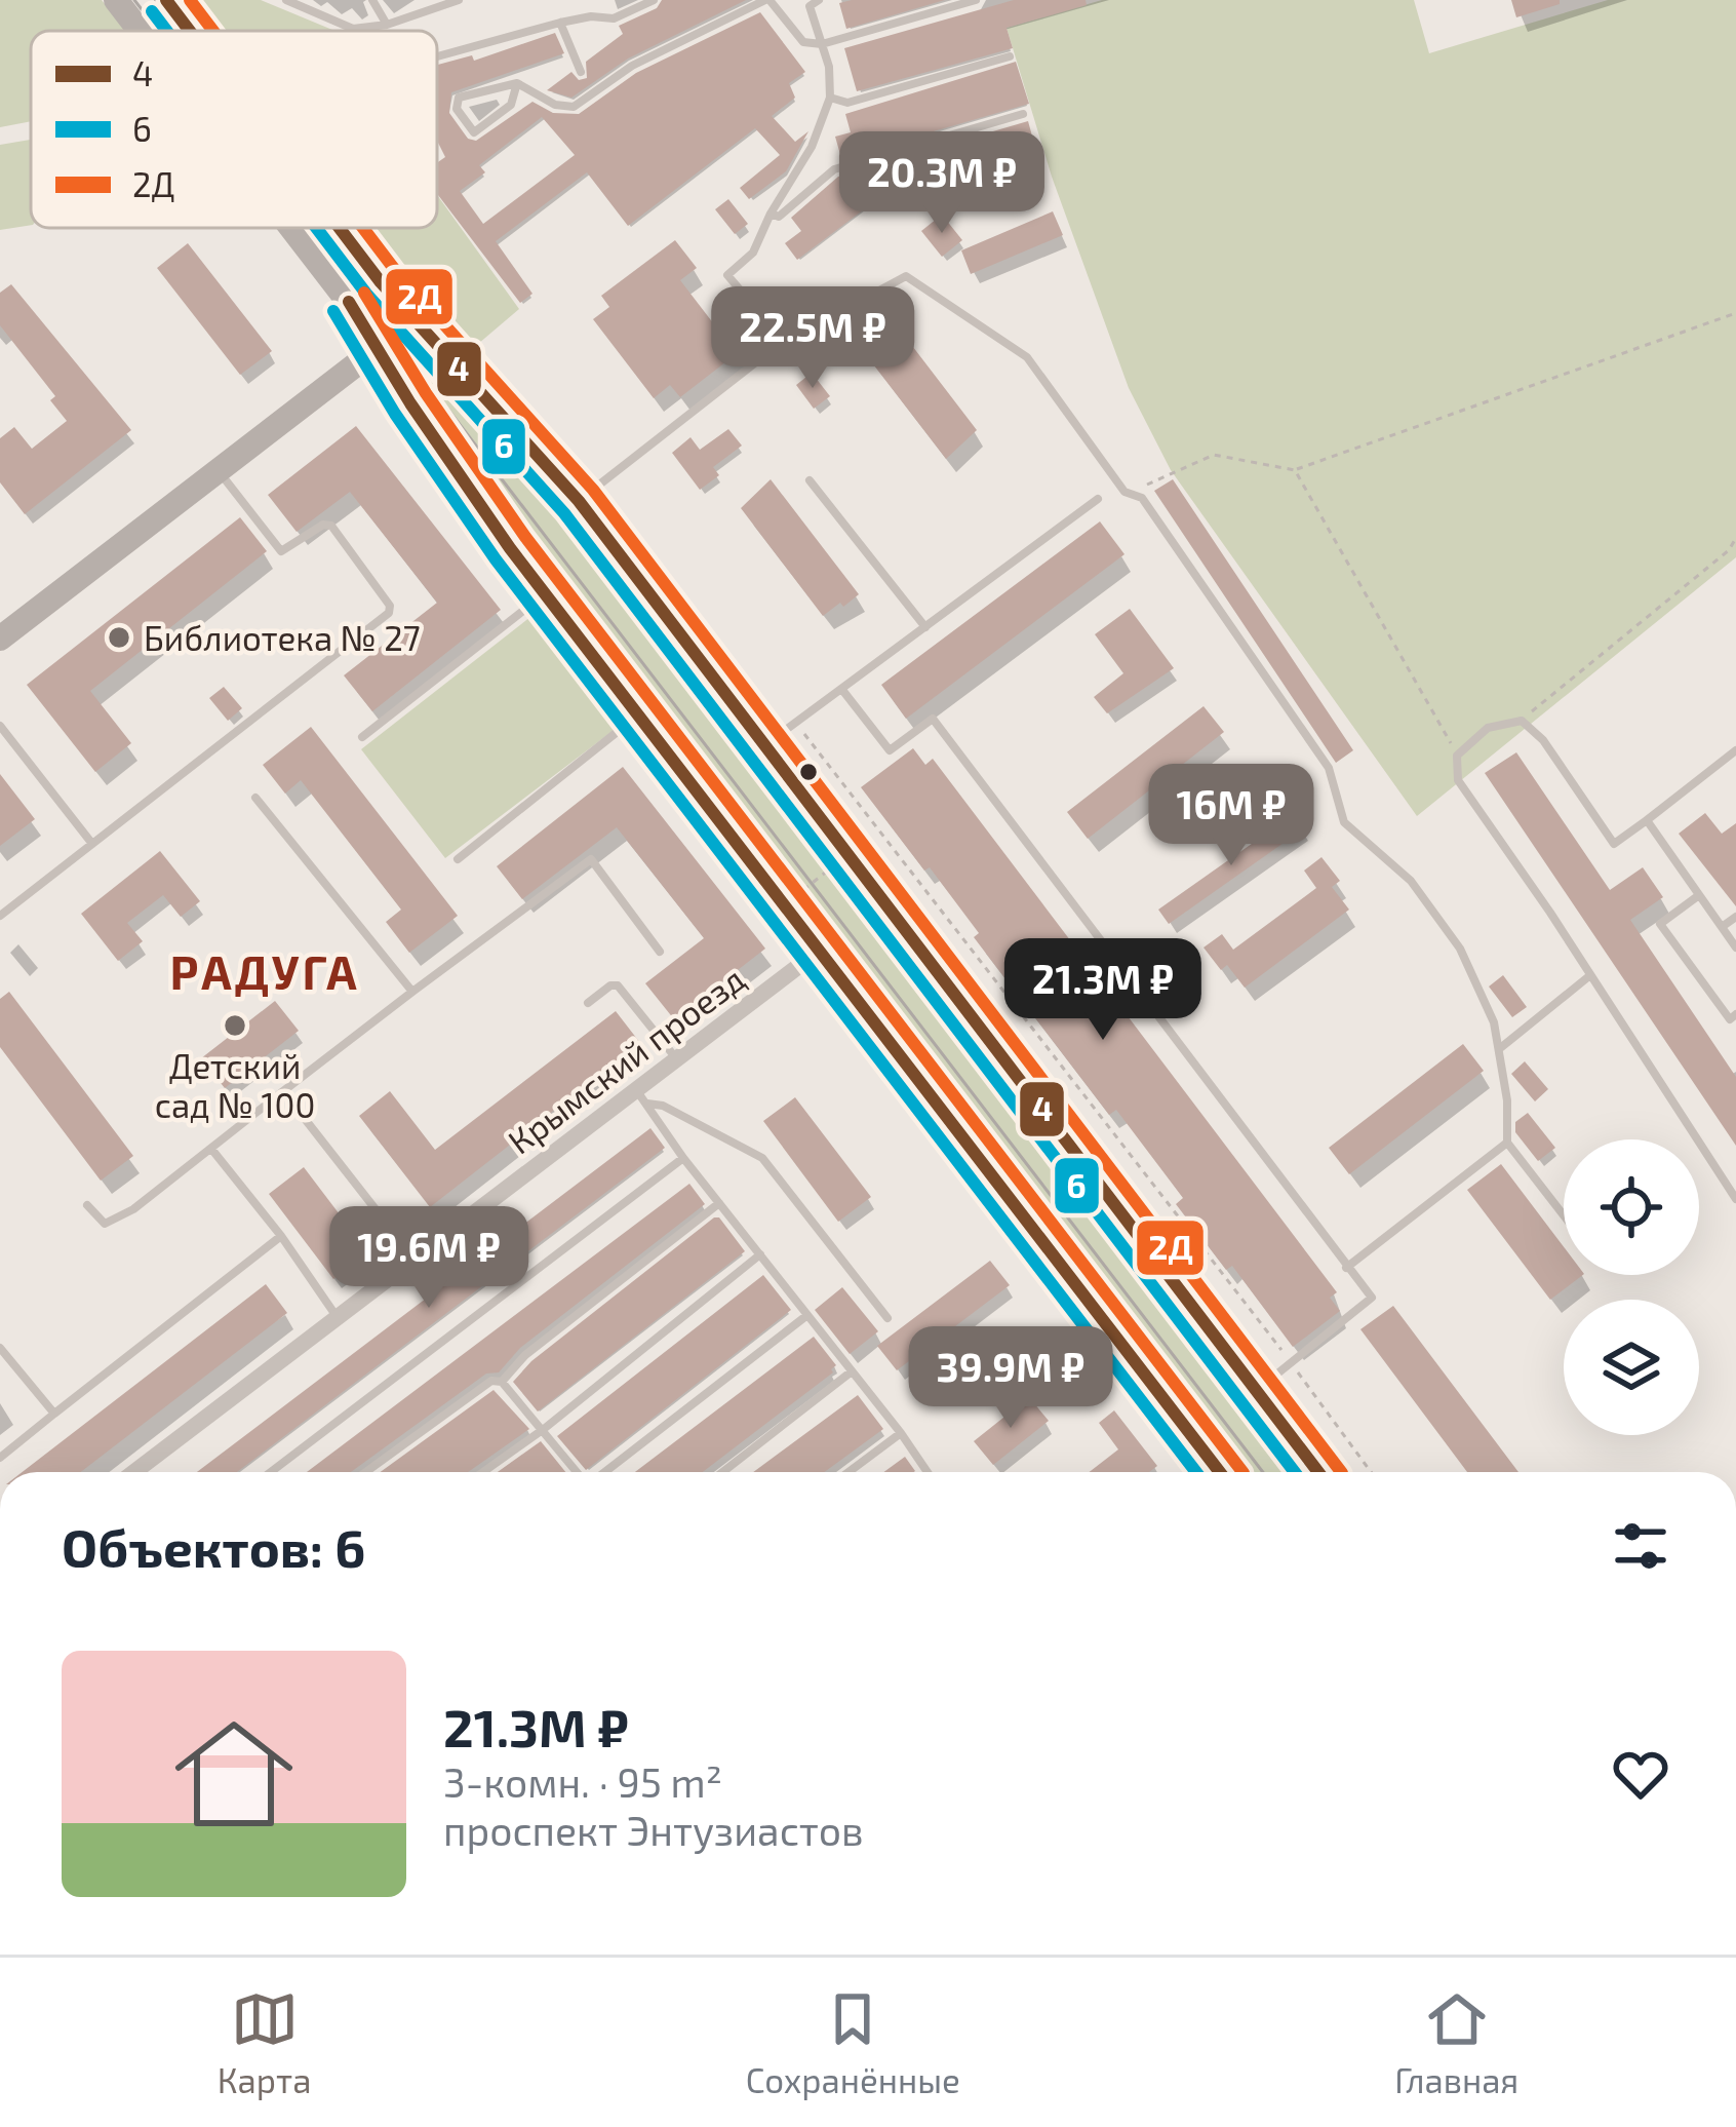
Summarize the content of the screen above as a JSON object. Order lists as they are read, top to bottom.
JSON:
{
  "streets": {
    "street": ["Крымский проезд"]
  },
  "districts": ["РАДУГА"],
  "places": ["Библиотека № 27", "Детский сад № 100"],
  "lines": ["transit line 4", "transit line 2Д", "transit line 6"],
  "legend": ["4", "6", "2Д"],
  "page": {
    "price": [
      "20.3M ₽",
      "22.5M ₽",
      "16M ₽",
      "21.3M ₽",
      "19.6M ₽",
      "39.9M ₽"
    ],
    "heading": "Объектов: 6",
    "list": [
      {
        "name": "21.3M ₽",
        "note": "3-комн. · 95 m² · проспект Энтузиастов"
      }
    ],
    "tabs": ["Карта", "Сохранённые", "Главная"]
  }
}
